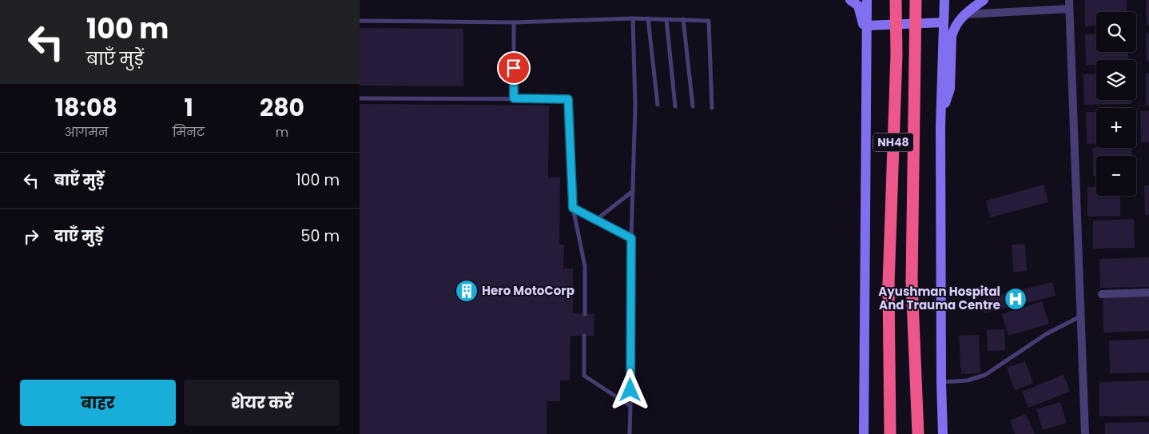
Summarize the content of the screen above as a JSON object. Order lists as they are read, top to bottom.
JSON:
{
  "streets": {
    "highway": ["NH48"]
  },
  "places": {
    "building": ["Hero MotoCorp"],
    "hospital": ["Ayushman Hospital And Trauma Centre"]
  },
  "page": {
    "turn": ["100 m", "बाएँ मुड़ें"],
    "map_buttons": ["+", "−"],
    "eta": [
      "18:08",
      "आगमन",
      "1",
      "मिनट",
      "280",
      "m"
    ],
    "list": [
      {
        "name": "बाएँ मुड़ें",
        "value": "100 m"
      },
      {
        "name": "दाएँ मुड़ें",
        "value": "50 m"
      }
    ],
    "buttons": ["बाहर", "शेयर करें"]
  }
}
